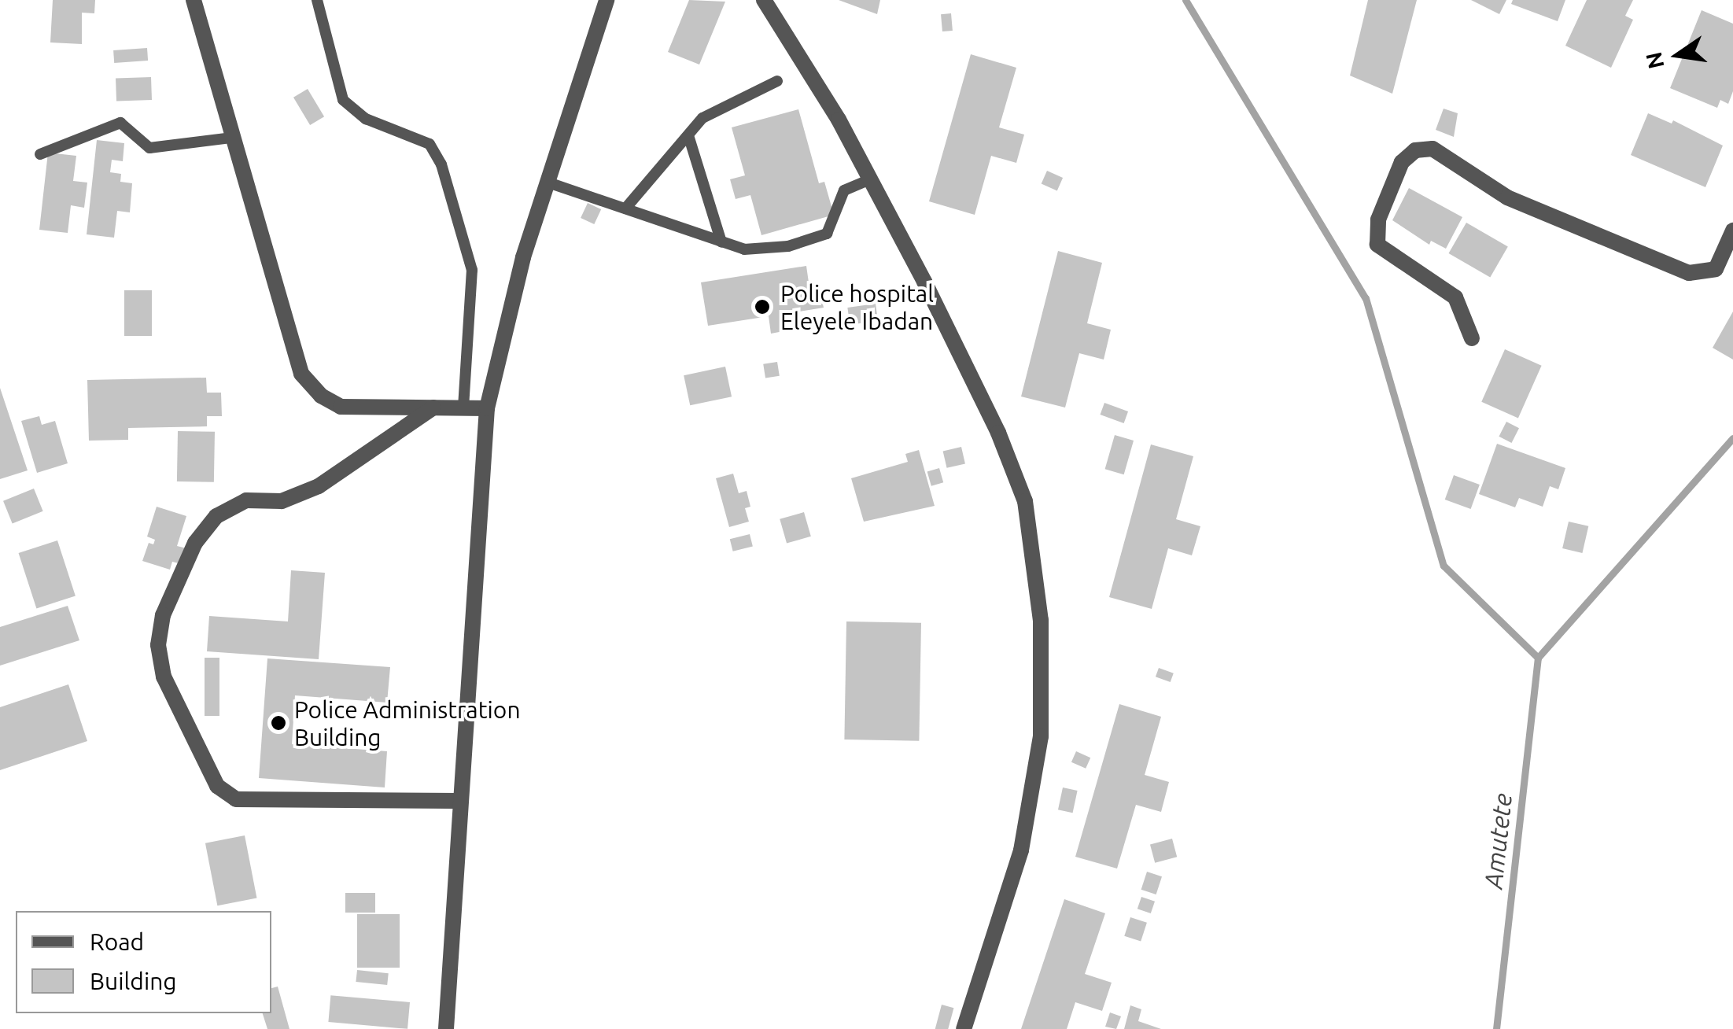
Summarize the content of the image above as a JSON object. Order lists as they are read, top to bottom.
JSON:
{
  "water": ["Amutete"],
  "places": ["Police hospital Eleyele Ibadan", "Police Administration Building"],
  "legend": ["Road", "Building"],
  "north": "left"
}
